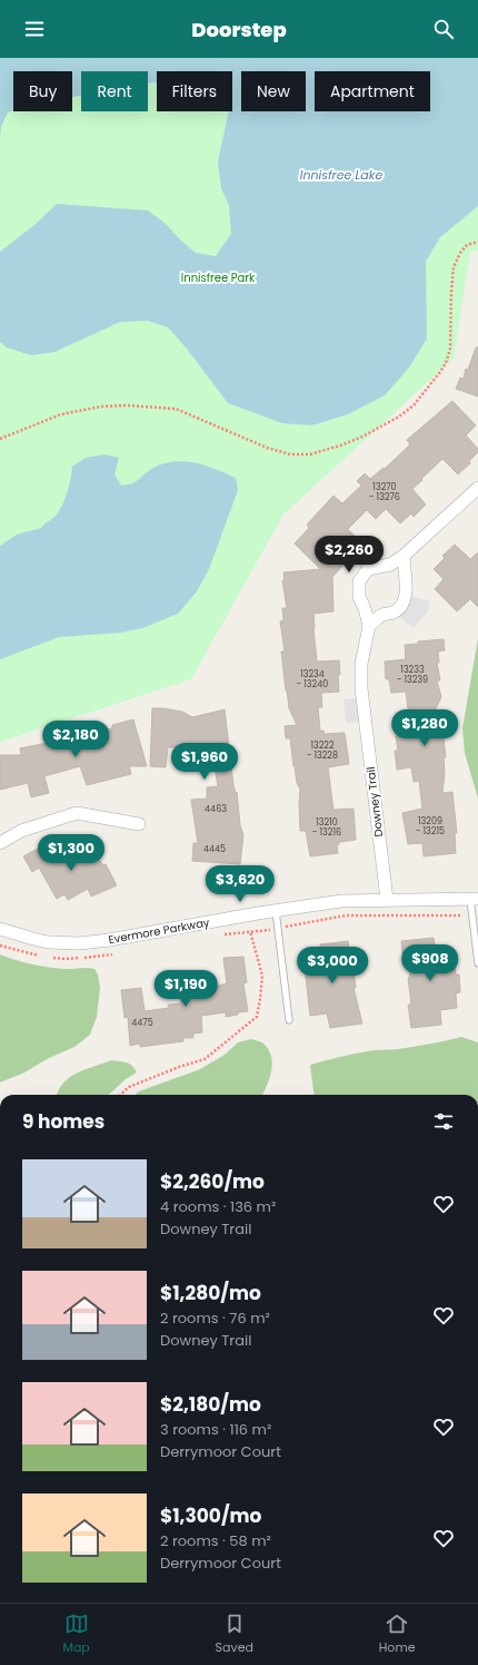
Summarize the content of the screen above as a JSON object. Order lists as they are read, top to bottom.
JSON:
{
  "streets": {
    "street": ["Downey Trail", "Evermore Parkway"]
  },
  "crossings": [
    ["Downey Trail", "Evermore Parkway"]
  ],
  "water": ["Innisfree Lake"],
  "parks": ["Innisfree Park"],
  "house_numbers": [
    "13270 - 13276",
    "13233 - 13239",
    "13234 - 13240",
    "13222 - 13228",
    "4463",
    "13209 - 13215",
    "13210 - 13216",
    "4445",
    "4475"
  ],
  "page": {
    "header": "Doorstep",
    "chip": [
      "Buy",
      "Rent",
      "Filters",
      "New",
      "Apartment"
    ],
    "price": [
      "$2,260",
      "$1,280",
      "$2,180",
      "$1,960",
      "$1,300",
      "$3,620",
      "$908",
      "$3,000",
      "$1,190"
    ],
    "heading": "9 homes",
    "list": [
      {
        "name": "$2,260/mo",
        "note": "4 rooms · 136 m² · Downey Trail"
      },
      {
        "name": "$1,280/mo",
        "note": "2 rooms · 76 m² · Downey Trail"
      },
      {
        "name": "$2,180/mo",
        "note": "3 rooms · 116 m² · Derrymoor Court"
      },
      {
        "name": "$1,300/mo",
        "note": "2 rooms · 58 m² · Derrymoor Court"
      }
    ],
    "tabs": ["Map", "Saved", "Home"]
  }
}
